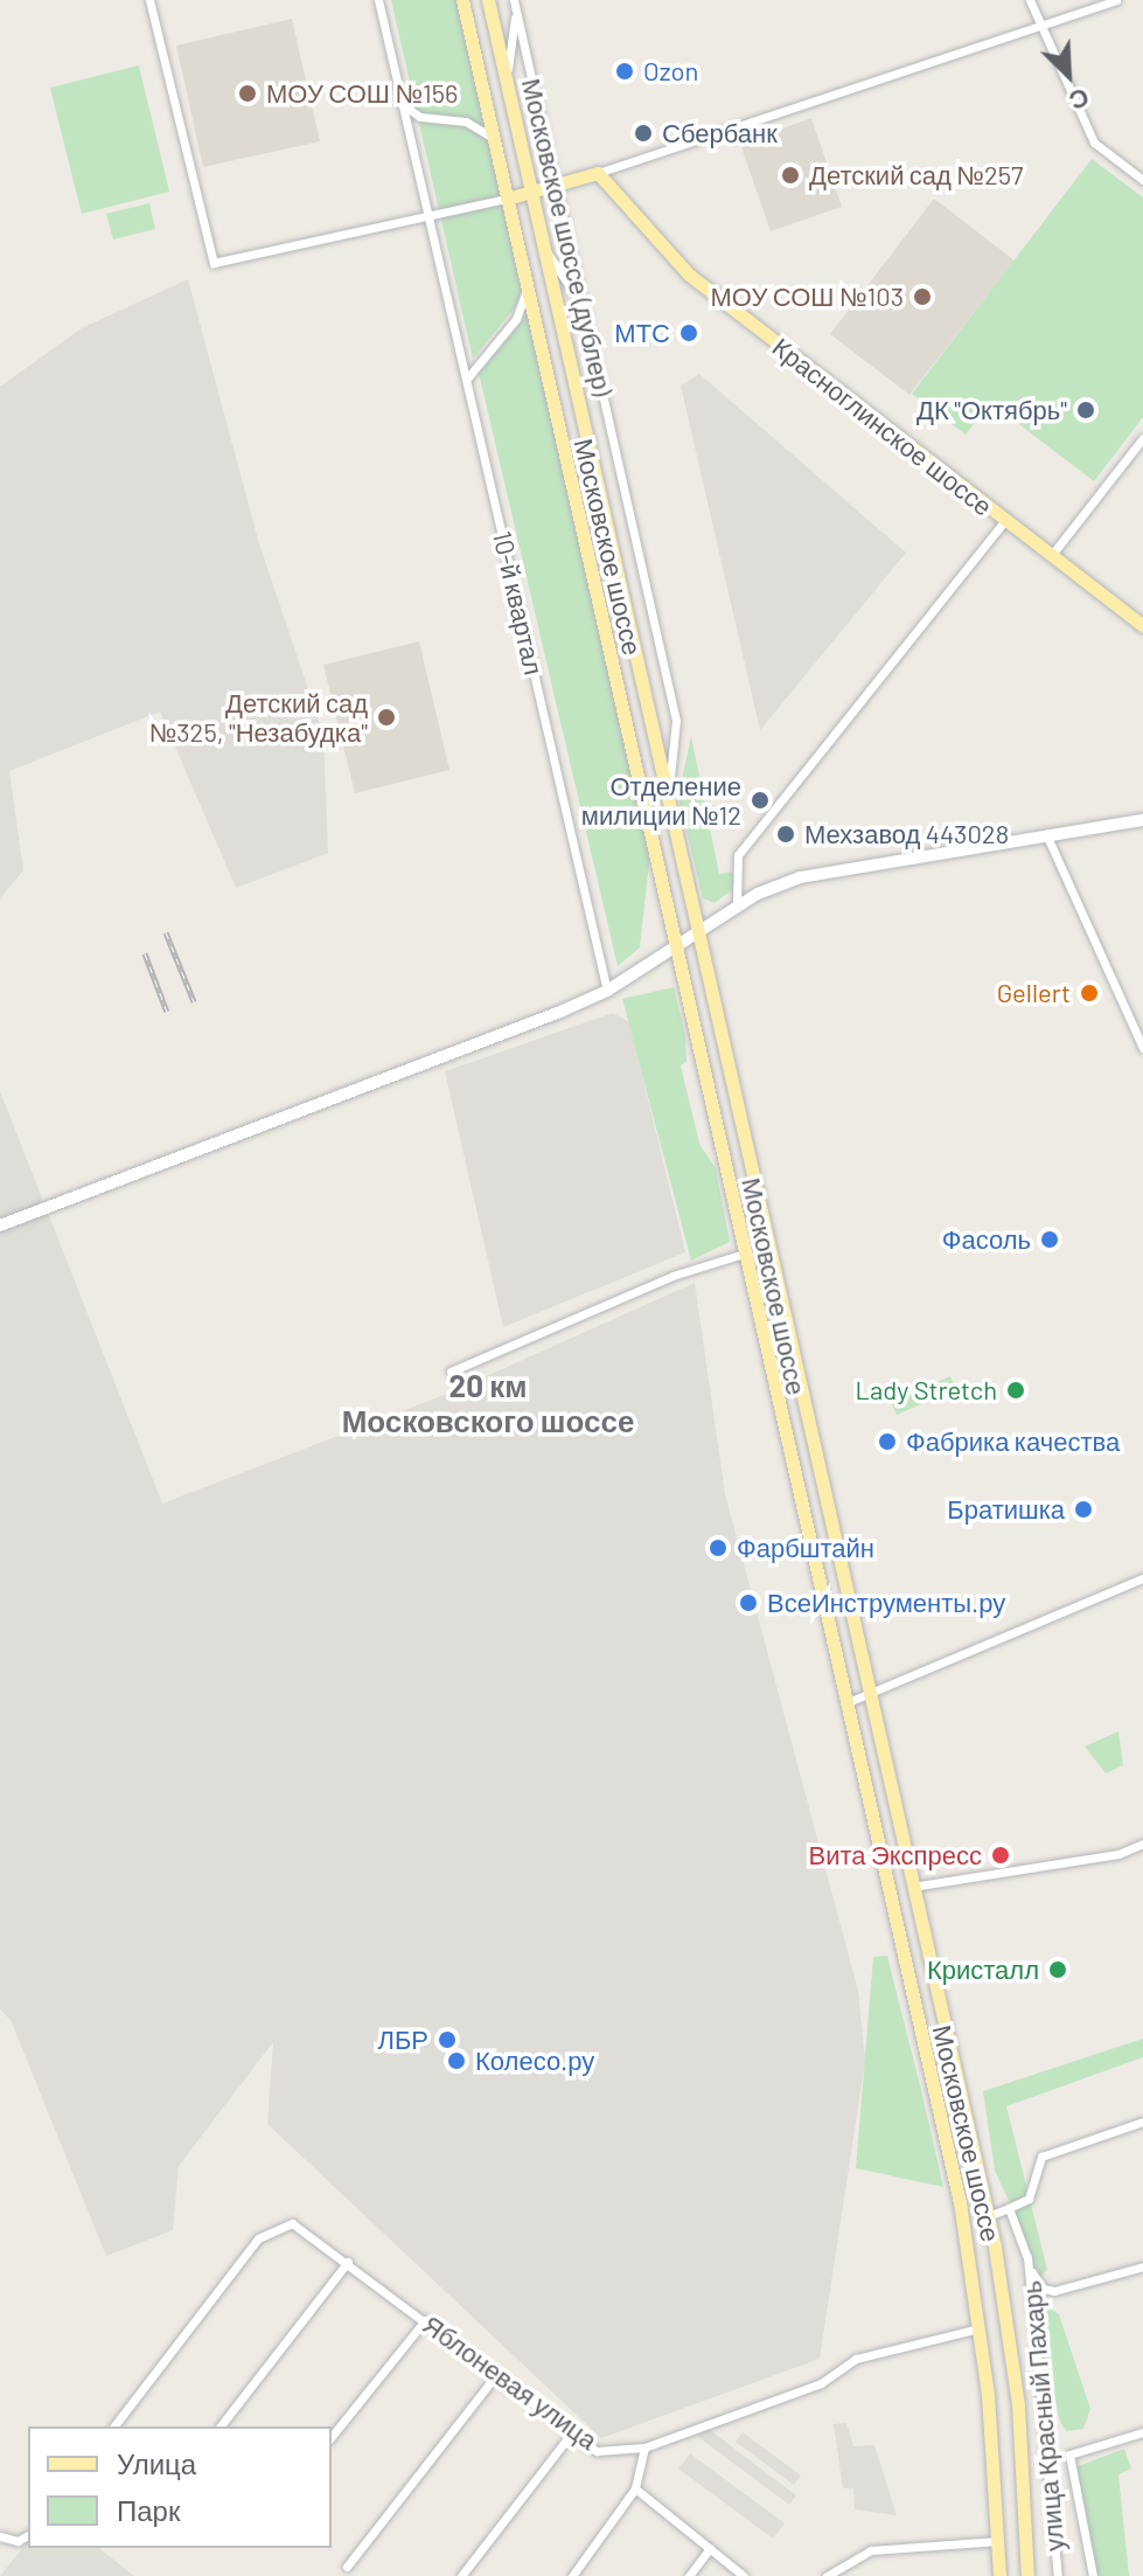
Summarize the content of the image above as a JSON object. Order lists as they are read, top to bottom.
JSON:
{
  "streets": {
    "main road": ["Красноглинское шоссе", "Московское шоссе"],
    "street": [
      "Московское шоссе (дублер)",
      "10-й квартал",
      "Яблоневая улица",
      "улица Красный Пахарь"
    ]
  },
  "crossings": [
    ["Московское шоссе (дублер)", "Московское шоссе"],
    ["Московское шоссе", "Яблоневая улица"]
  ],
  "districts": ["20 км Московского шоссе"],
  "places": [
    "Ozon",
    "МОУ СОШ №156",
    "Сбербанк",
    "Детский сад №257",
    "МОУ СОШ №103",
    "МТС",
    "ДК \"Октябрь\"",
    "Детский сад №325, \"Незабудка\"",
    "Отделение милиции №12",
    "Мехзавод 443028",
    "Gellert",
    "Фасоль",
    "Lady Stretch",
    "Фабрика качества",
    "Братишка",
    "Фарбштайн",
    "ВсеИнструменты.ру",
    "Вита Экспресс",
    "Кристалл",
    "ЛБР",
    "Колесо.ру"
  ],
  "legend": ["Улица", "Парк"],
  "north": "bottom right"
}
